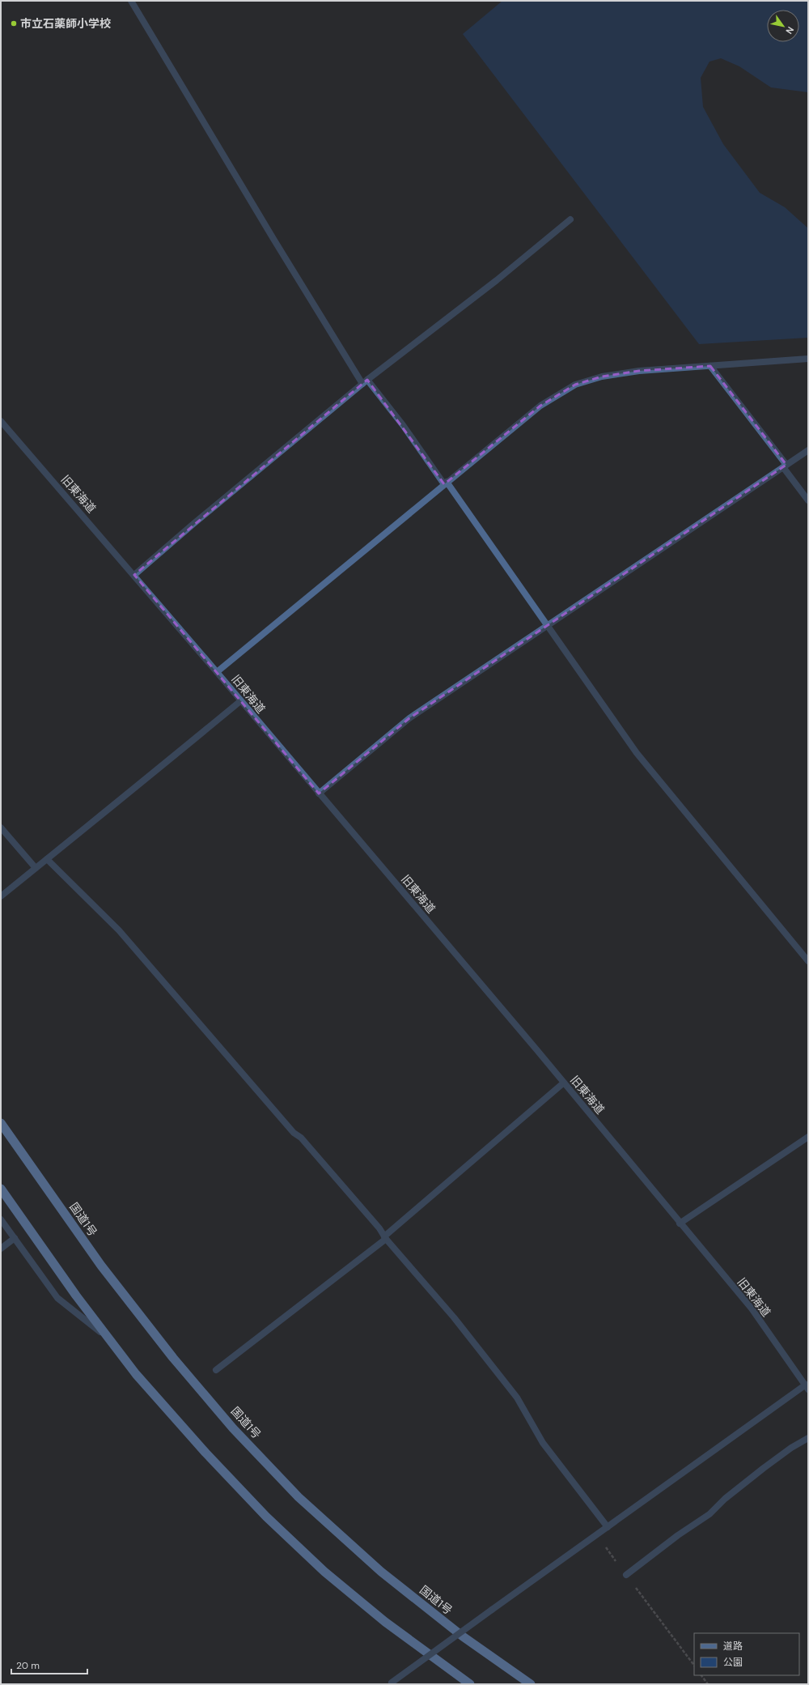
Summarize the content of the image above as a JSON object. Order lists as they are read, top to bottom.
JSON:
{
  "streets": {
    "highway": ["国道1号"],
    "street": ["旧東海道"]
  },
  "places": ["市立石薬師小学校"],
  "legend": ["道路", "公園"],
  "scale_bar": "20 m",
  "north": "bottom right"
}
